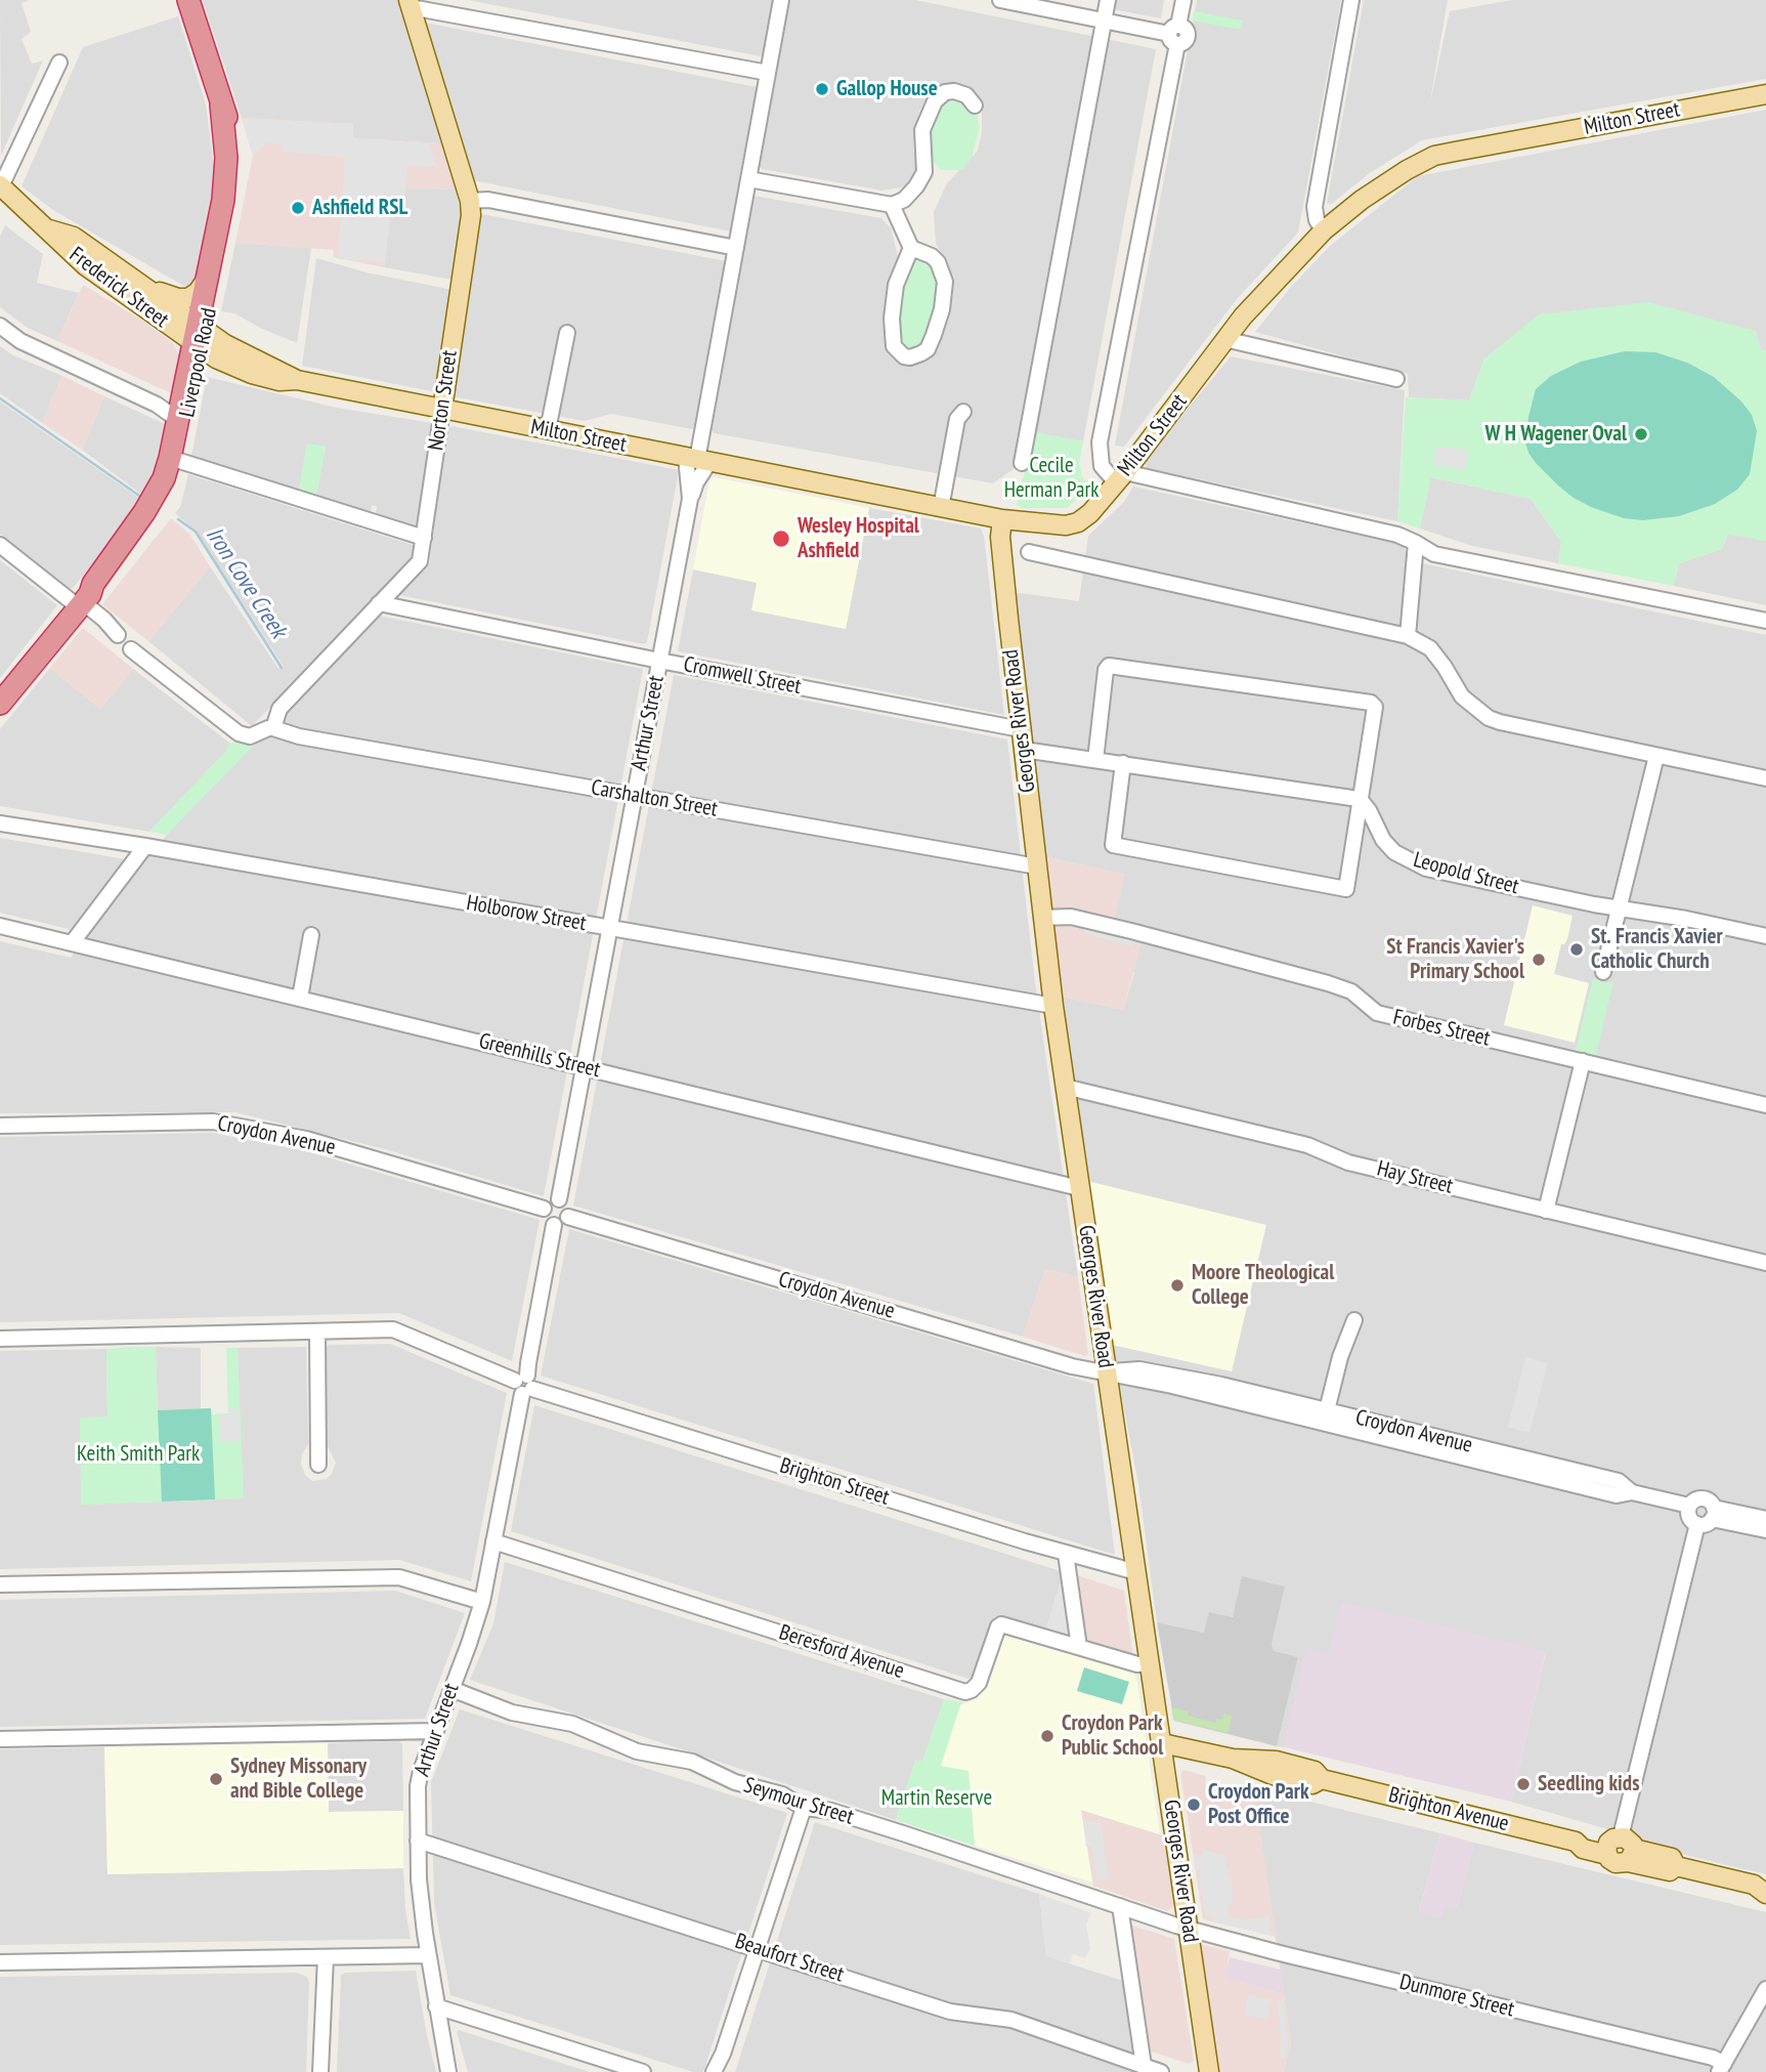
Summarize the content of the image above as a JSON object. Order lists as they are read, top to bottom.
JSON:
{
  "streets": {
    "highway": ["Liverpool Road"],
    "main road": [
      "Milton Street",
      "Frederick Street",
      "Norton Street",
      "Georges River Road",
      "Brighton Avenue"
    ],
    "street": [
      "Cromwell Street",
      "Arthur Street",
      "Carshalton Street",
      "Leopold Street",
      "Holborow Street",
      "Forbes Street",
      "Greenhills Street",
      "Croydon Avenue",
      "Hay Street",
      "Brighton Street",
      "Beresford Avenue",
      "Seymour Street",
      "Beaufort Street",
      "Dunmore Street"
    ]
  },
  "crossings": [
    ["Milton Street", "Frederick Street"],
    ["Milton Street", "Liverpool Road"],
    ["Milton Street", "Norton Street"],
    ["Milton Street", "Georges River Road"],
    ["Milton Street", "Arthur Street"],
    ["Frederick Street", "Liverpool Road"],
    ["Norton Street", "Cromwell Street"],
    ["Norton Street", "Carshalton Street"],
    ["Cromwell Street", "Georges River Road"],
    ["Cromwell Street", "Arthur Street"],
    ["Georges River Road", "Carshalton Street"],
    ["Georges River Road", "Holborow Street"],
    ["Georges River Road", "Forbes Street"],
    ["Georges River Road", "Greenhills Street"],
    ["Georges River Road", "Croydon Avenue"],
    ["Georges River Road", "Hay Street"],
    ["Georges River Road", "Brighton Street"],
    ["Georges River Road", "Beresford Avenue"],
    ["Georges River Road", "Seymour Street"],
    ["Georges River Road", "Brighton Avenue"],
    ["Georges River Road", "Dunmore Street"],
    ["Arthur Street", "Carshalton Street"],
    ["Arthur Street", "Holborow Street"],
    ["Arthur Street", "Greenhills Street"],
    ["Arthur Street", "Croydon Avenue"],
    ["Arthur Street", "Brighton Street"],
    ["Arthur Street", "Beresford Avenue"],
    ["Arthur Street", "Seymour Street"],
    ["Arthur Street", "Beaufort Street"],
    ["Seymour Street", "Dunmore Street"]
  ],
  "water": ["Iron Cove Creek"],
  "parks": ["Cecile Herman Park", "Keith Smith Park", "Martin Reserve"],
  "places": [
    "Gallop House",
    "Ashfield RSL",
    "W H Wagener Oval",
    "Wesley Hospital Ashfield",
    "St. Francis Xavier Catholic Church",
    "St Francis Xavier's Primary School",
    "Moore Theological College",
    "Croydon Park Public School",
    "Sydney Missonary and Bible College",
    "Seedling kids",
    "Croydon Park Post Office"
  ]
}
